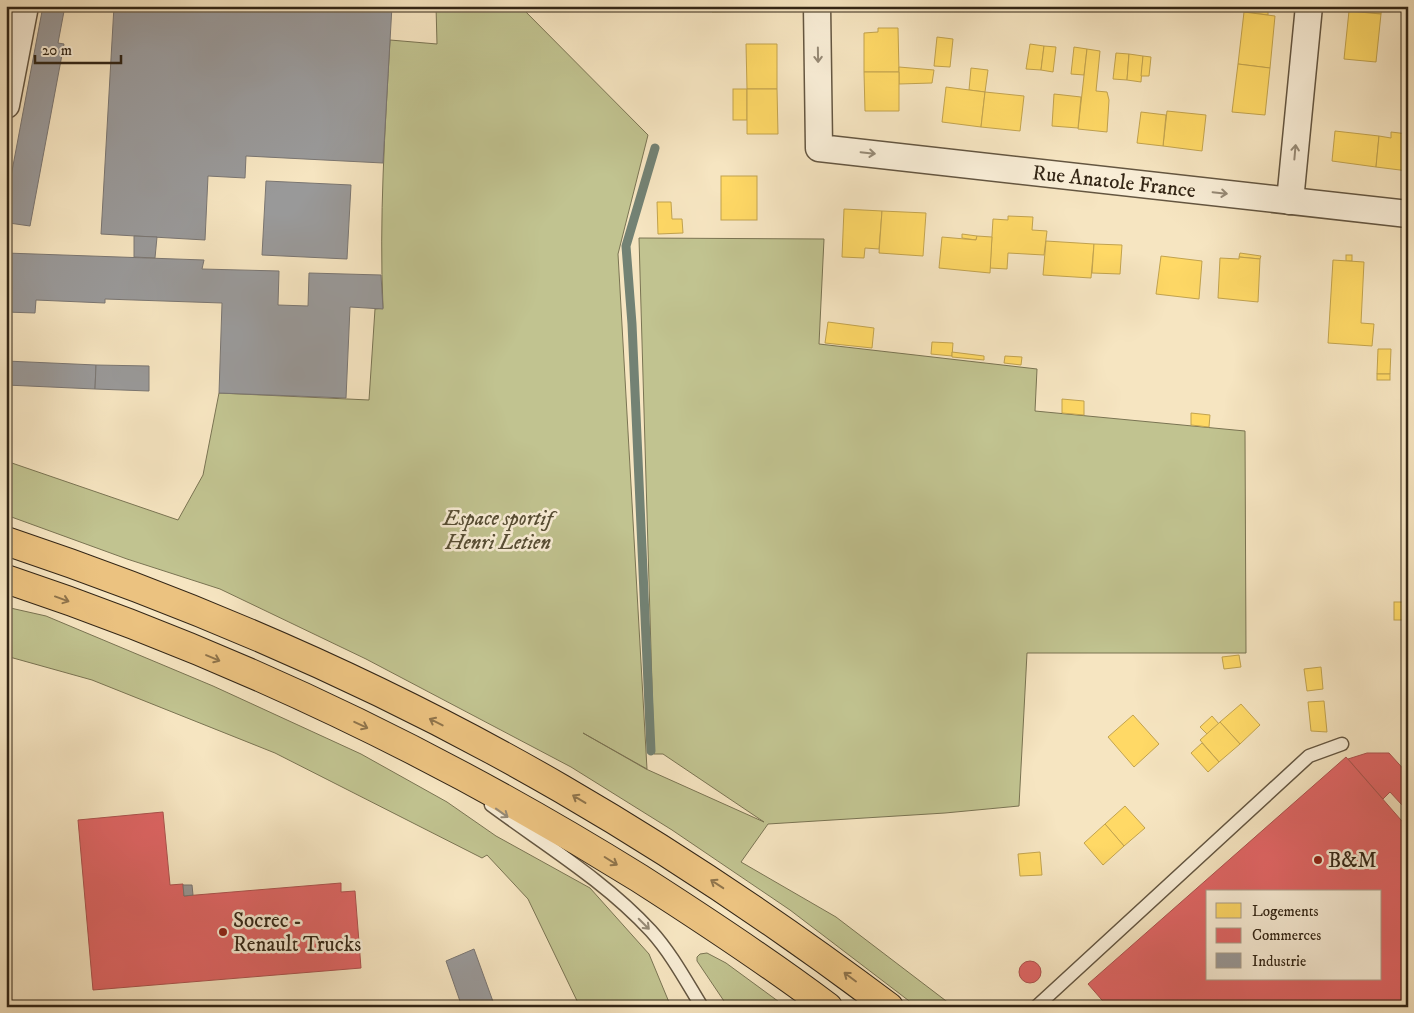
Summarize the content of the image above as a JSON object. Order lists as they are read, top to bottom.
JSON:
{
  "streets": {
    "street": ["Rue Anatole France"]
  },
  "one_way": ["Rue Anatole France"],
  "parks": ["Espace sportif Henri Letien"],
  "places": ["B&M", "Socrec - Renault Trucks"],
  "legend": ["Logements", "Commerces", "Industrie"],
  "scale_bar": "20 m"
}
